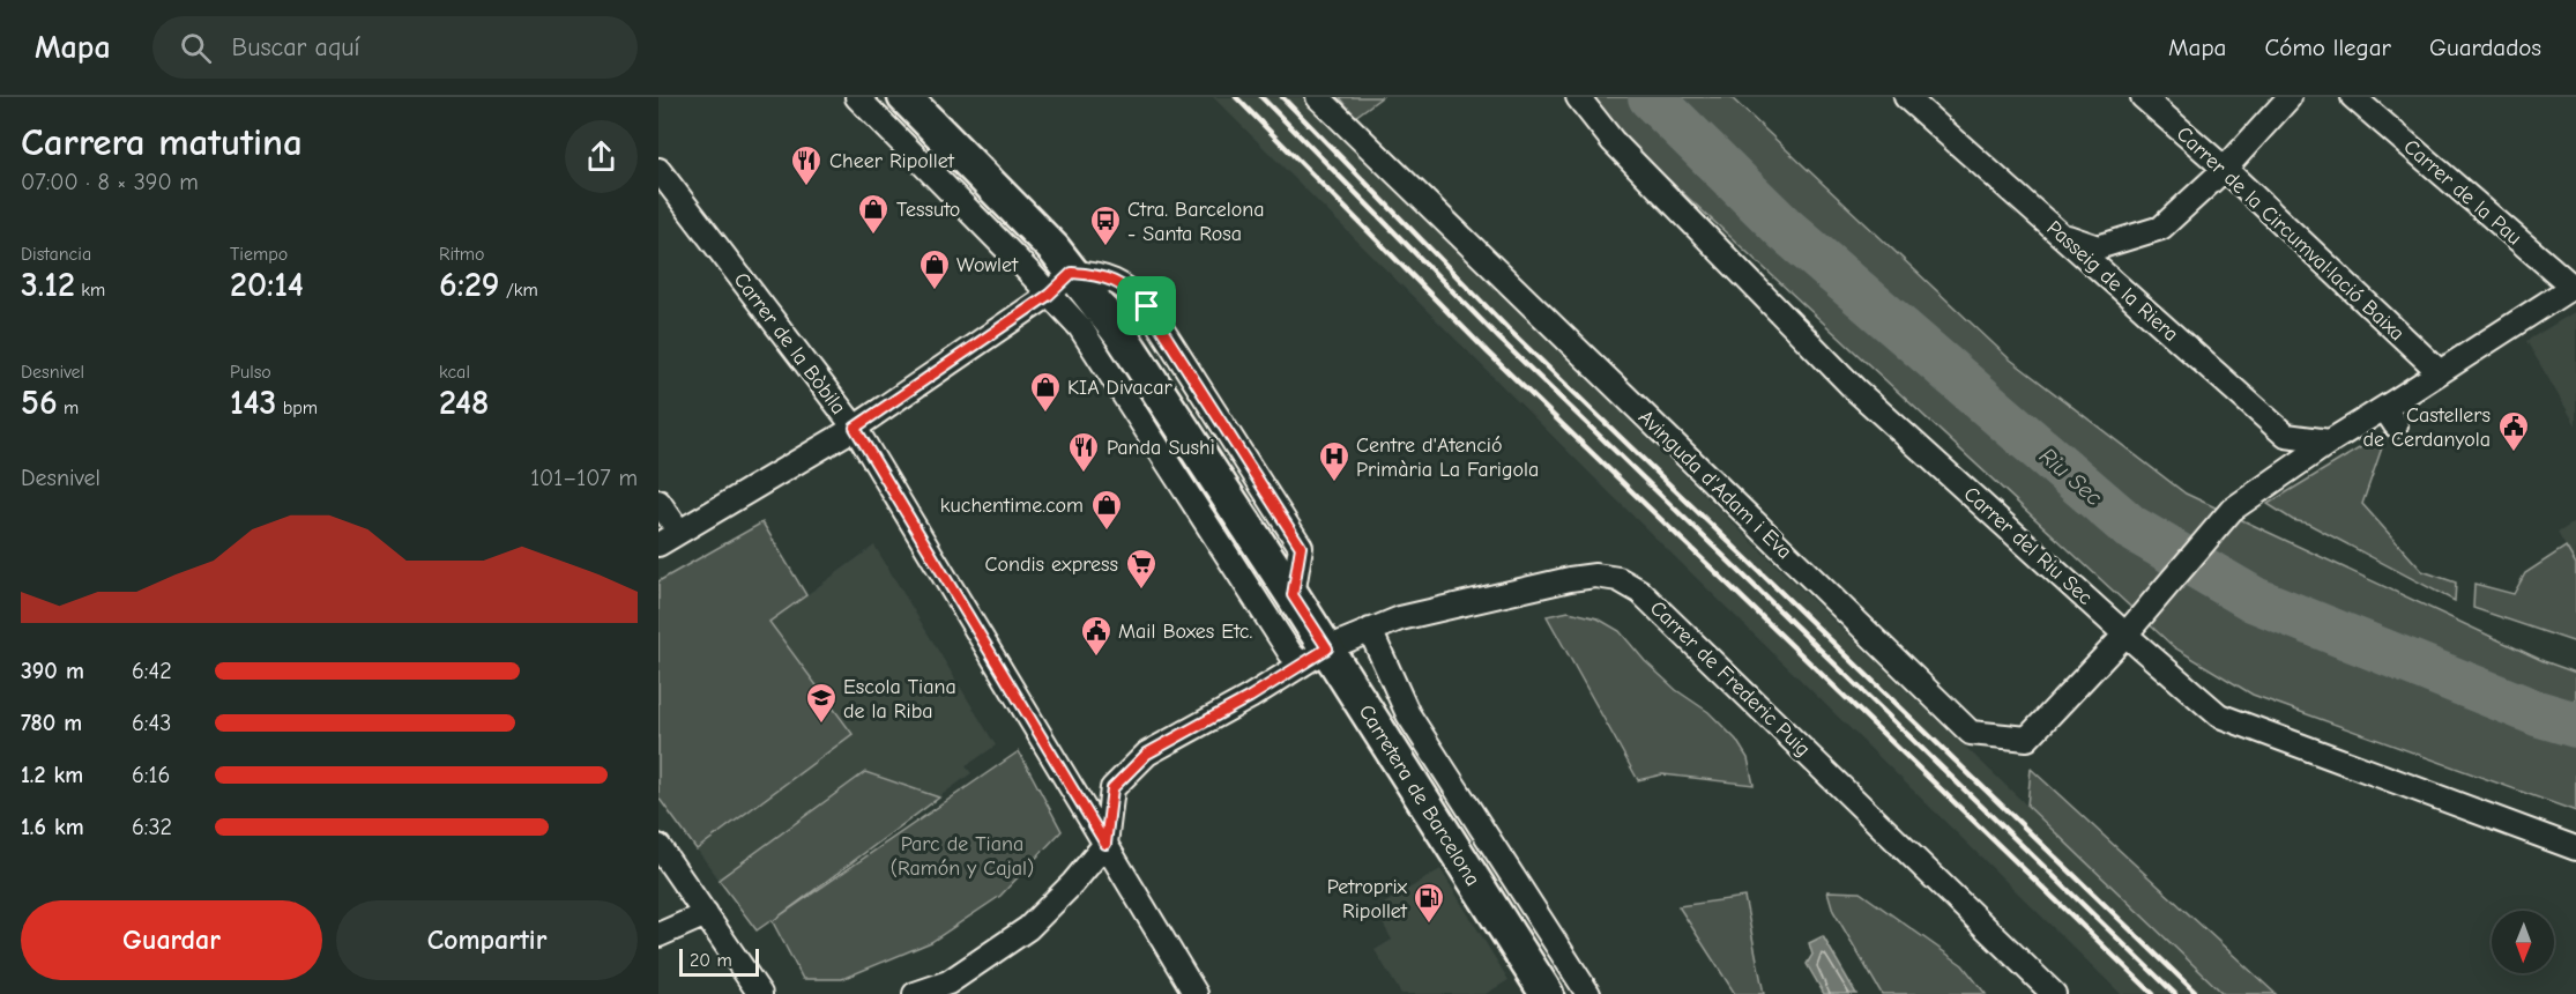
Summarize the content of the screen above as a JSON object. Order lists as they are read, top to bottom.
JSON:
{
  "streets": {
    "main road": ["Carretera de Barcelona"],
    "street": [
      "Carrer de la Pau",
      "Carrer de la Circumval·lació Baixa",
      "Passeig de la Riera",
      "Carrer de la Bòbila",
      "Avinguda d'Adam i Eva",
      "Carrer del Riu Sec",
      "Carrer de Frederic Puig"
    ]
  },
  "crossings": [
    ["Carrer de la Bòbila", "Carrer de Frederic Puig"],
    ["Avinguda d'Adam i Eva", "Carrer del Riu Sec"],
    ["Carrer de Frederic Puig", "Carretera de Barcelona"]
  ],
  "water": ["Riu Sec"],
  "parks": ["Parc de Tiana (Ramón y Cajal)"],
  "places": {
    "restaurant": ["Cheer Ripollet", "Panda Sushi"],
    "shop": [
      "Tessuto",
      "Wowlet",
      "KIA Divacar",
      "kuchentime.com"
    ],
    "bus stop": ["Ctra. Barcelona - Santa Rosa"],
    "public building": ["Castellers de Cerdanyola", "Mail Boxes Etc."],
    "hospital": ["Centre d'Atenció Primària La Farigola"],
    "supermarket": ["Condis express"],
    "school or university": ["Escola Tiana de la Riba"],
    "fuel station": ["Petroprix Ripollet"]
  },
  "scale_bar": "20 m",
  "north": "bottom",
  "page": {
    "header": "Mapa",
    "search": "Buscar aquí",
    "nav": ["Mapa", "Cómo llegar", "Guardados"],
    "heading": ["Carrera matutina", "07:00 · 8 × 390 m"],
    "stats": [
      ["Distancia", "3.12 km"],
      ["Tiempo", "20:14"],
      ["Ritmo", "6:29 /km"],
      ["Desnivel", "56 m"],
      ["Pulso", "143 bpm"],
      ["kcal", "248"]
    ],
    "chart": ["Desnivel", "101–107 m"],
    "list": [
      {
        "name": "390 m",
        "note": "6:42"
      },
      {
        "name": "780 m",
        "note": "6:43"
      },
      {
        "name": "1.2 km",
        "note": "6:16"
      },
      {
        "name": "1.6 km",
        "note": "6:32"
      }
    ],
    "buttons": ["Guardar", "Compartir"],
    "scale": "20 m"
  }
}
